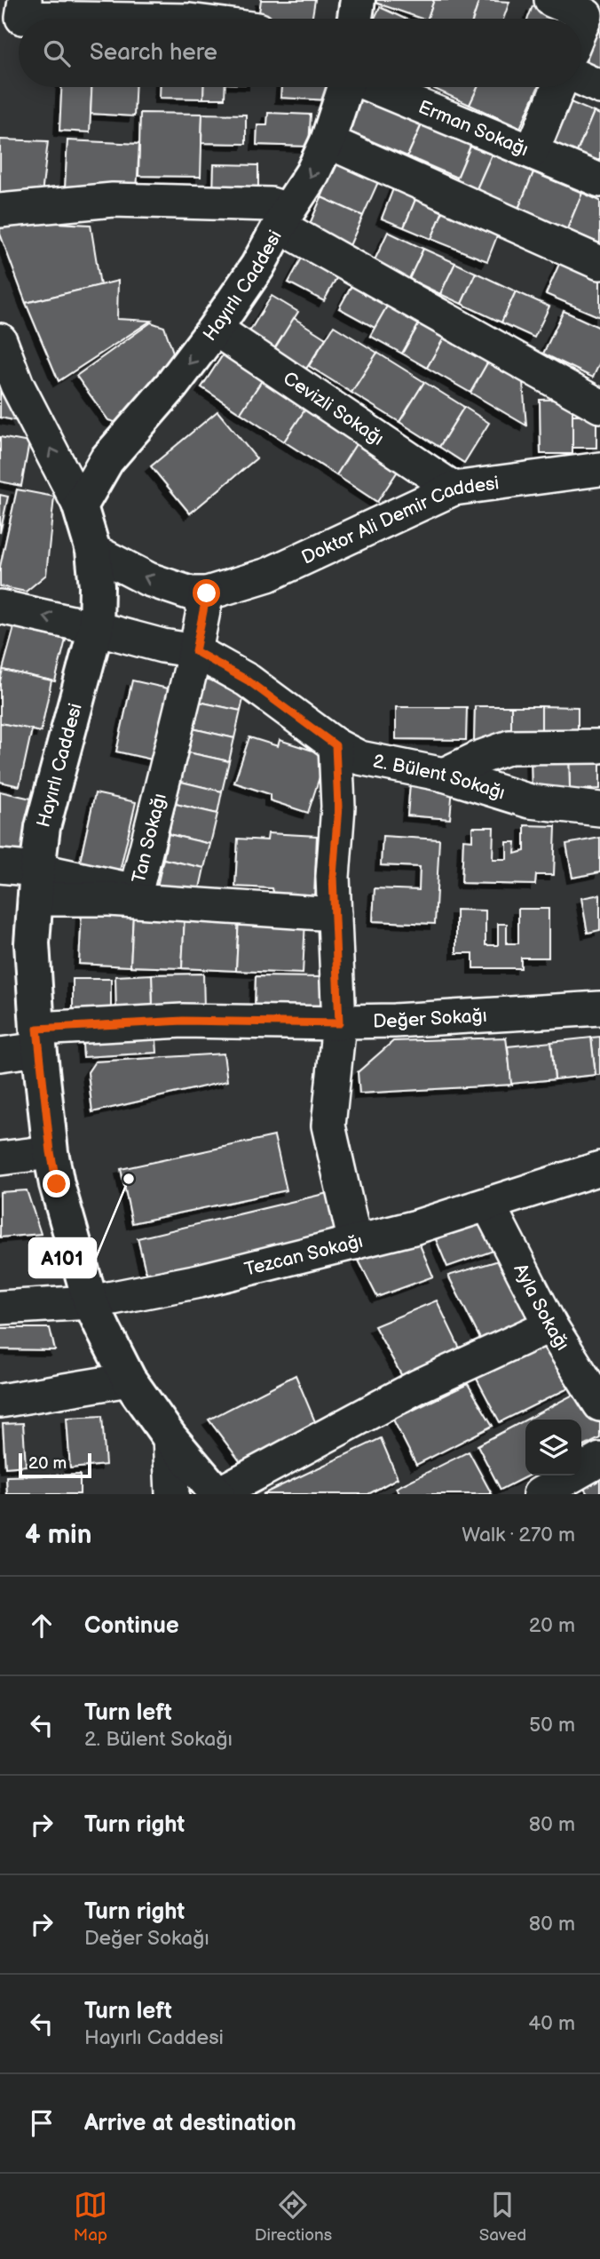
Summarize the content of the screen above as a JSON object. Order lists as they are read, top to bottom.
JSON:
{
  "streets": {
    "main road": ["Hayırlı Caddesi"],
    "street": [
      "Erman Sokağı",
      "Cevizli Sokağı",
      "Doktor Ali Demir Caddesi",
      "2. Bülent Sokağı",
      "Tan Sokağı",
      "Değer Sokağı",
      "Tezcan Sokağı",
      "Ayla Sokağı"
    ]
  },
  "crossings": [
    ["Hayırlı Caddesi", "Cevizli Sokağı"],
    ["Hayırlı Caddesi", "Tan Sokağı"],
    ["Hayırlı Caddesi", "Değer Sokağı"],
    ["Hayırlı Caddesi", "Tezcan Sokağı"],
    ["Cevizli Sokağı", "Doktor Ali Demir Caddesi"],
    ["2. Bülent Sokağı", "Tan Sokağı"],
    ["Tezcan Sokağı", "Ayla Sokağı"]
  ],
  "places": ["A101"],
  "scale_bar": "20 m",
  "page": {
    "search": "Search here",
    "scale": "20 m",
    "heading": ["4 min", "Walk · 270 m"],
    "list": [
      ["Continue", "20 m"],
      ["Turn left", "2. Bülent Sokağı", "50 m"],
      ["Turn right", "80 m"],
      ["Turn right", "Değer Sokağı", "80 m"],
      ["Turn left", "Hayırlı Caddesi", "40 m"],
      "Arrive at destination"
    ],
    "nav": ["Map", "Directions", "Saved"]
  }
}
